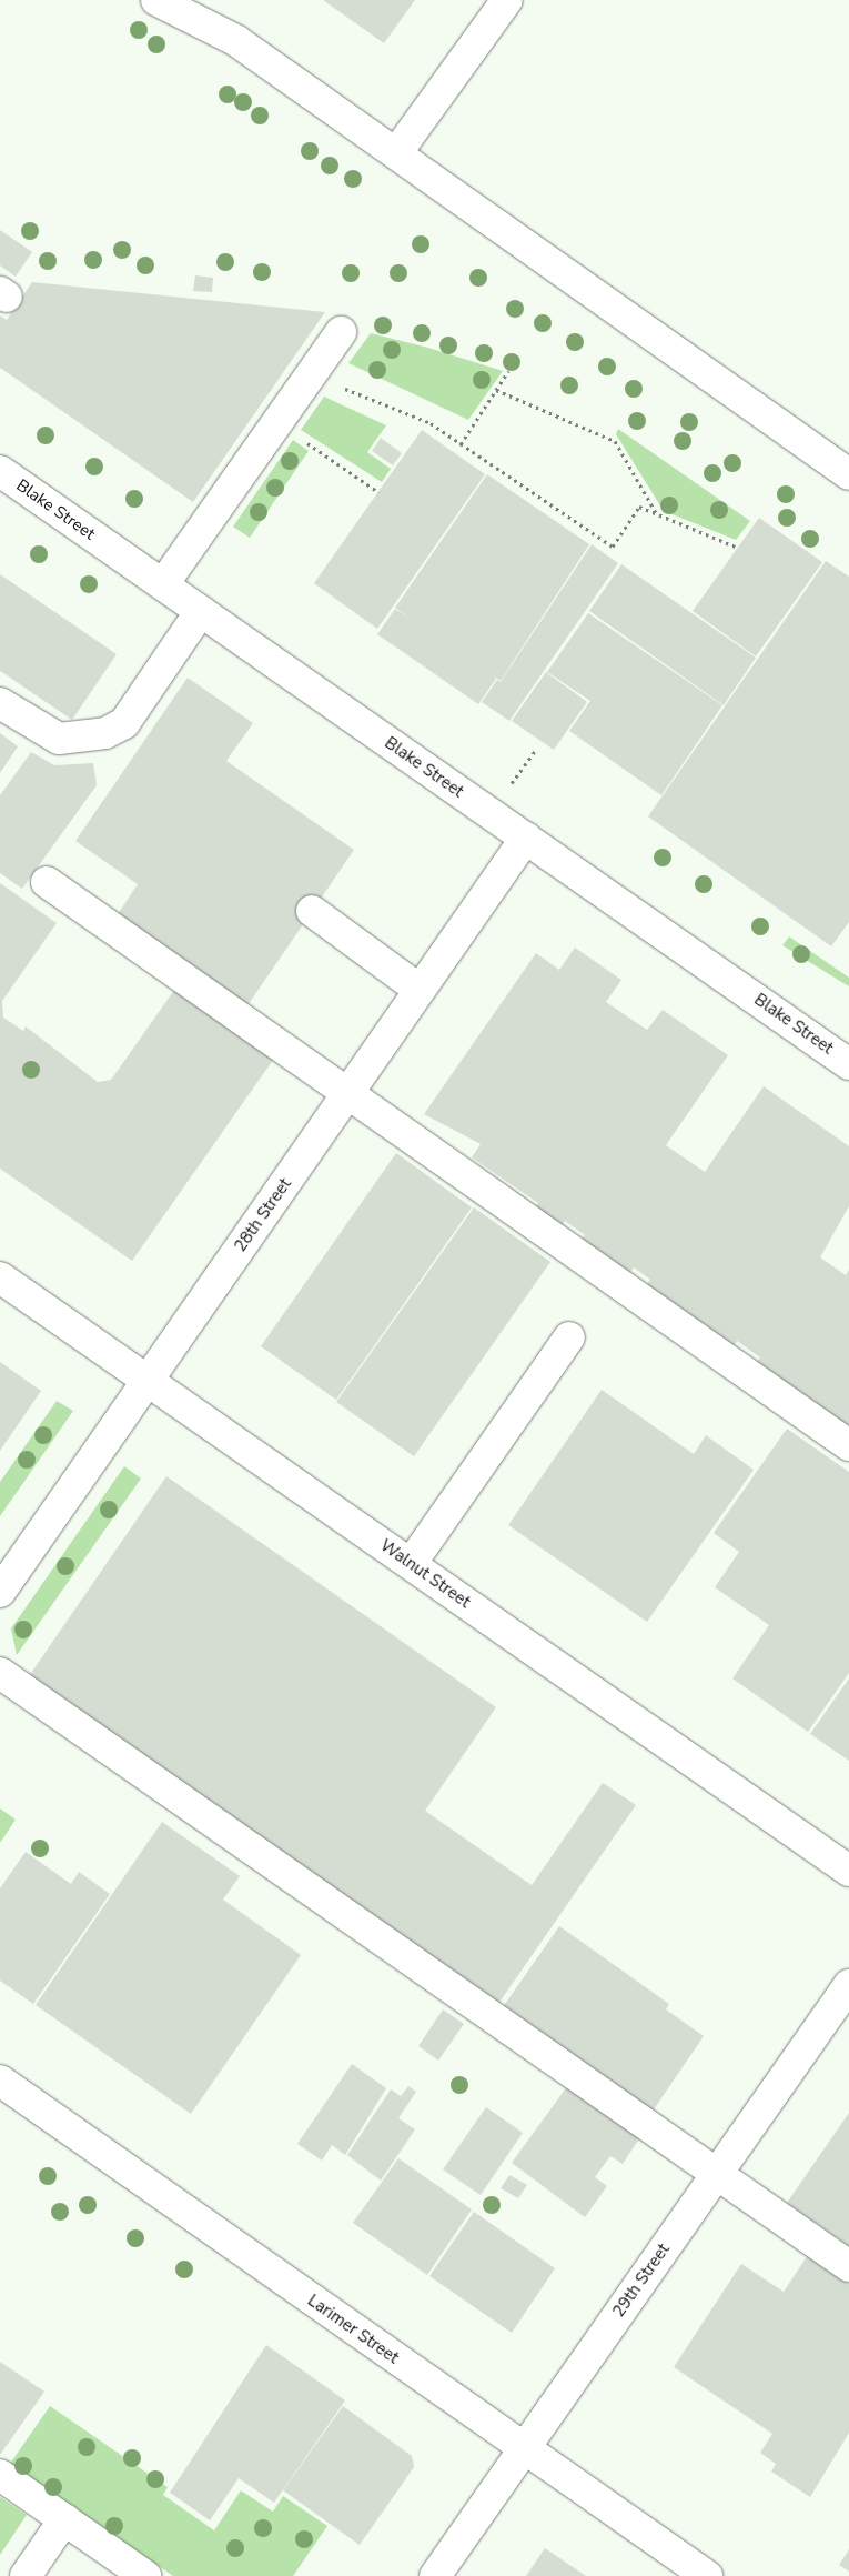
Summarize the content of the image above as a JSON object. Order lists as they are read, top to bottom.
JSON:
{
  "streets": {
    "street": [
      "Blake Street",
      "28th Street",
      "Walnut Street",
      "29th Street",
      "Larimer Street"
    ]
  },
  "crossings": [
    ["Blake Street", "28th Street"],
    ["28th Street", "Walnut Street"],
    ["29th Street", "Larimer Street"]
  ]
}
